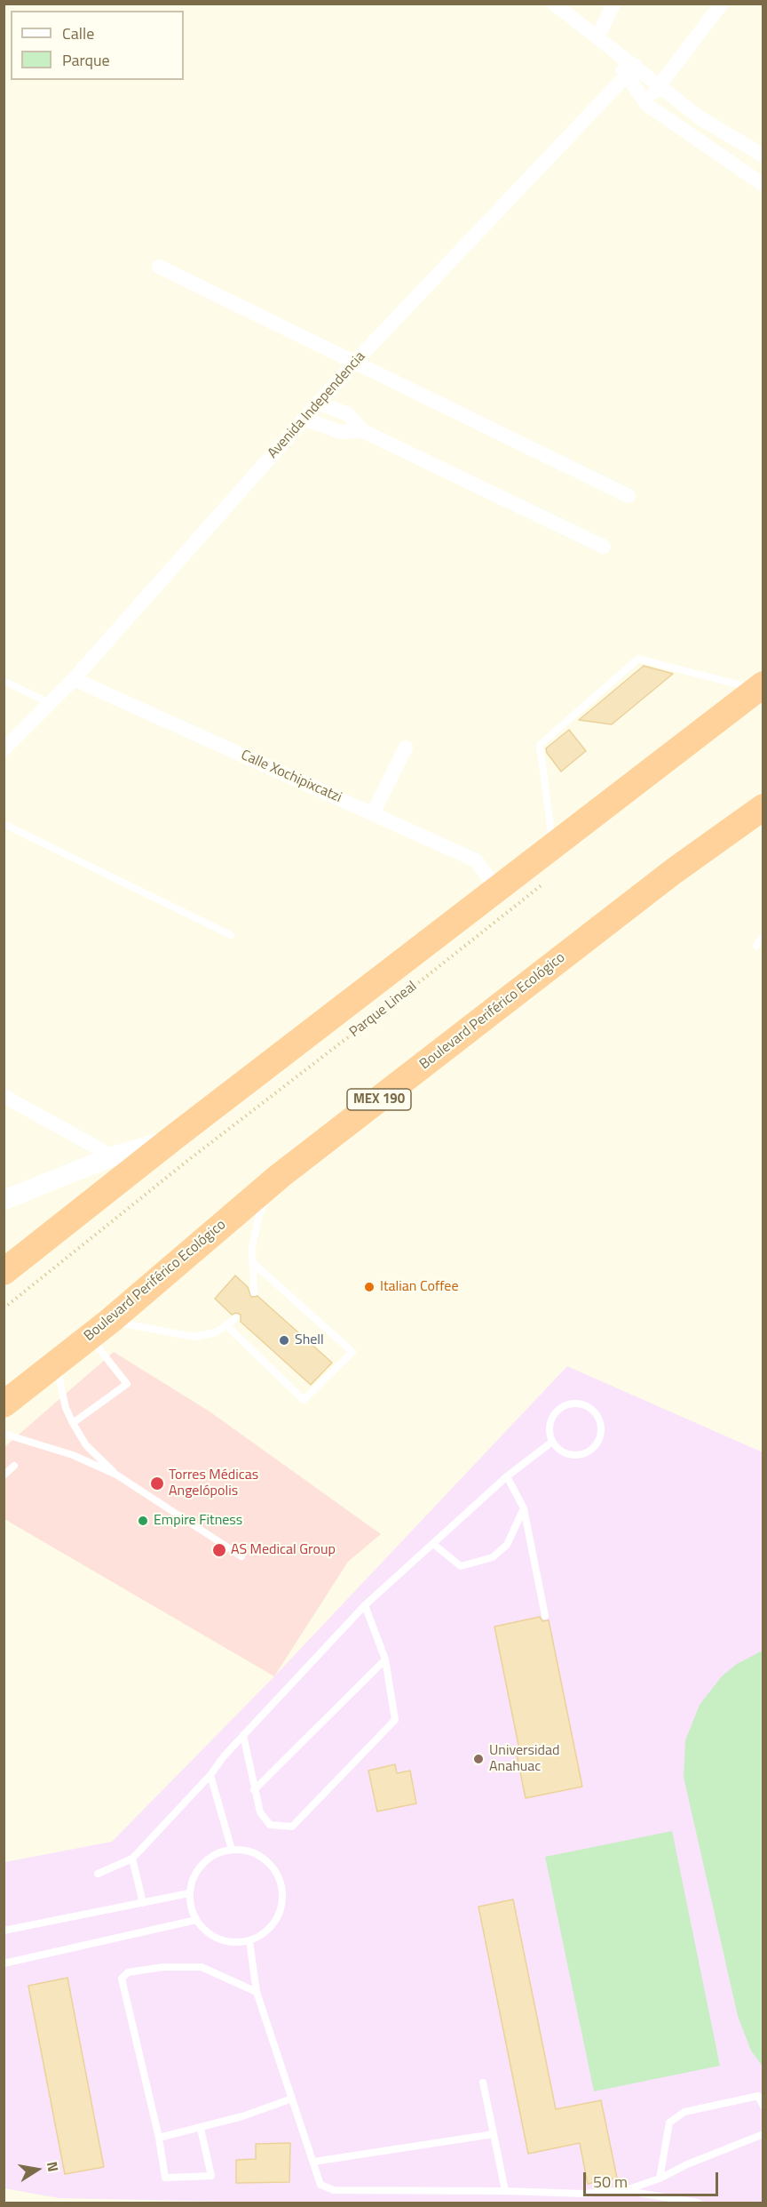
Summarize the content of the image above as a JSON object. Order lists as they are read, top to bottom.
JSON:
{
  "streets": {
    "highway": ["Boulevard Periférico Ecológico", "MEX 190"],
    "street": ["Avenida Independencia", "Calle Xochipixcatzi"],
    "path": ["Parque Lineal"]
  },
  "crossings": [
    ["Avenida Independencia", "Calle Xochipixcatzi"]
  ],
  "places": [
    "Italian Coffee",
    "Shell",
    "Torres Médicas Angelópolis",
    "Empire Fitness",
    "AS Medical Group",
    "Universidad Anahuac"
  ],
  "legend": ["Calle", "Parque"],
  "scale_bar": "50 m",
  "north": "right"
}
